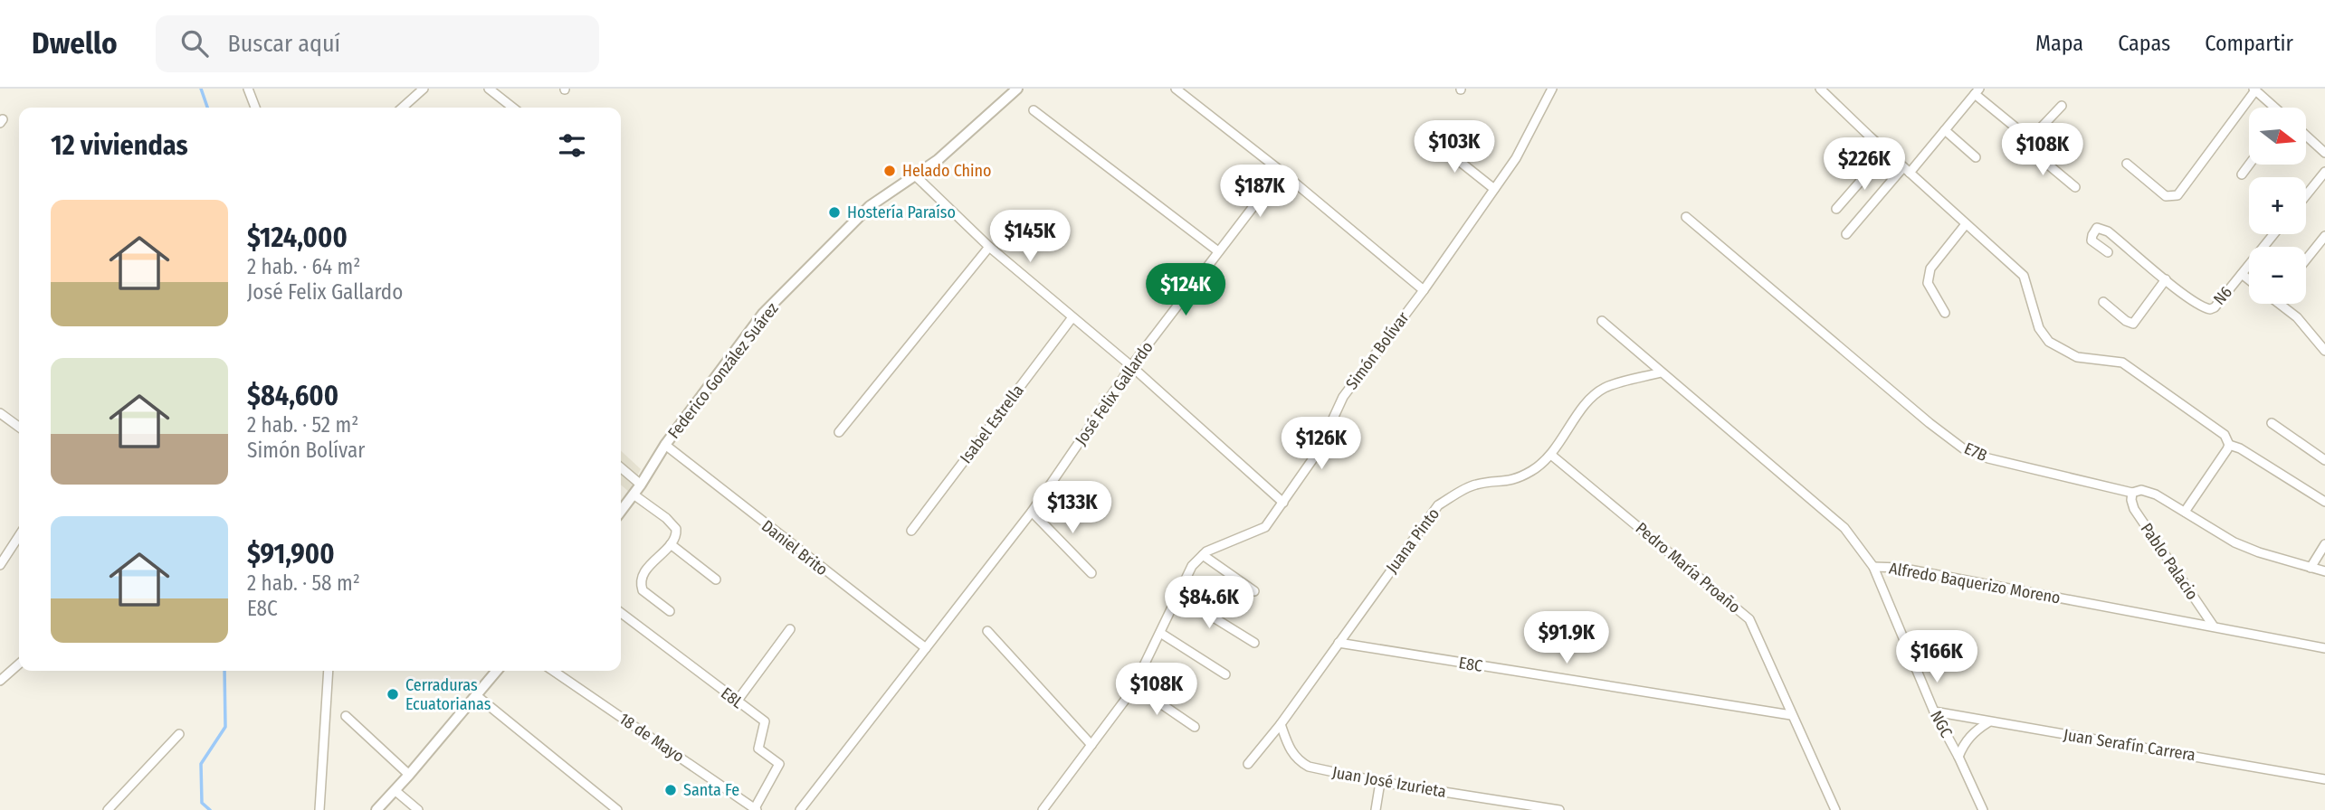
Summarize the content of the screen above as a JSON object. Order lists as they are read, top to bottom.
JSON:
{
  "streets": {
    "street": [
      "N6",
      "Simón Bolívar",
      "Federico González Suárez",
      "José Felix Gallardo",
      "Isabel Estrella",
      "E7B",
      "Juana Pinto",
      "Daniel Brito",
      "Pablo Palacio",
      "Pedro María Proaño",
      "Alfredo Baquerizo Moreno",
      "E8C",
      "E8L",
      "NGC",
      "18 de Mayo",
      "Juan Serafín Carrera",
      "Juan José Izurieta"
    ]
  },
  "crossings": [
    ["Federico González Suárez", "Daniel Brito"],
    ["José Felix Gallardo", "Daniel Brito"],
    ["E7B", "Pablo Palacio"],
    ["Juana Pinto", "Pedro María Proaño"],
    ["Juana Pinto", "Alfredo Baquerizo Moreno"],
    ["Juana Pinto", "E8C"],
    ["Juana Pinto", "Juan José Izurieta"],
    ["Pablo Palacio", "Alfredo Baquerizo Moreno"],
    ["Pedro María Proaño", "E8C"],
    ["Alfredo Baquerizo Moreno", "NGC"],
    ["E8L", "18 de Mayo"],
    ["NGC", "Juan Serafín Carrera"]
  ],
  "places": [
    "Helado Chino",
    "Hostería Paraíso",
    "Cerraduras Ecuatorianas",
    "Santa Fe"
  ],
  "north": "right",
  "page": {
    "header": "Dwello",
    "search": "Buscar aquí",
    "nav": ["Mapa", "Capas", "Compartir"],
    "map_buttons": ["+", "−"],
    "heading": "12 viviendas",
    "price": [
      "$103K",
      "$108K",
      "$226K",
      "$187K",
      "$145K",
      "$124K",
      "$126K",
      "$133K",
      "$84.6K",
      "$91.9K",
      "$166K",
      "$108K"
    ],
    "list": [
      {
        "name": "$124,000",
        "note": "2 hab. · 64 m² · José Felix Gallardo"
      },
      {
        "name": "$84,600",
        "note": "2 hab. · 52 m² · Simón Bolívar"
      },
      {
        "name": "$91,900",
        "note": "2 hab. · 58 m² · E8C"
      }
    ]
  }
}
